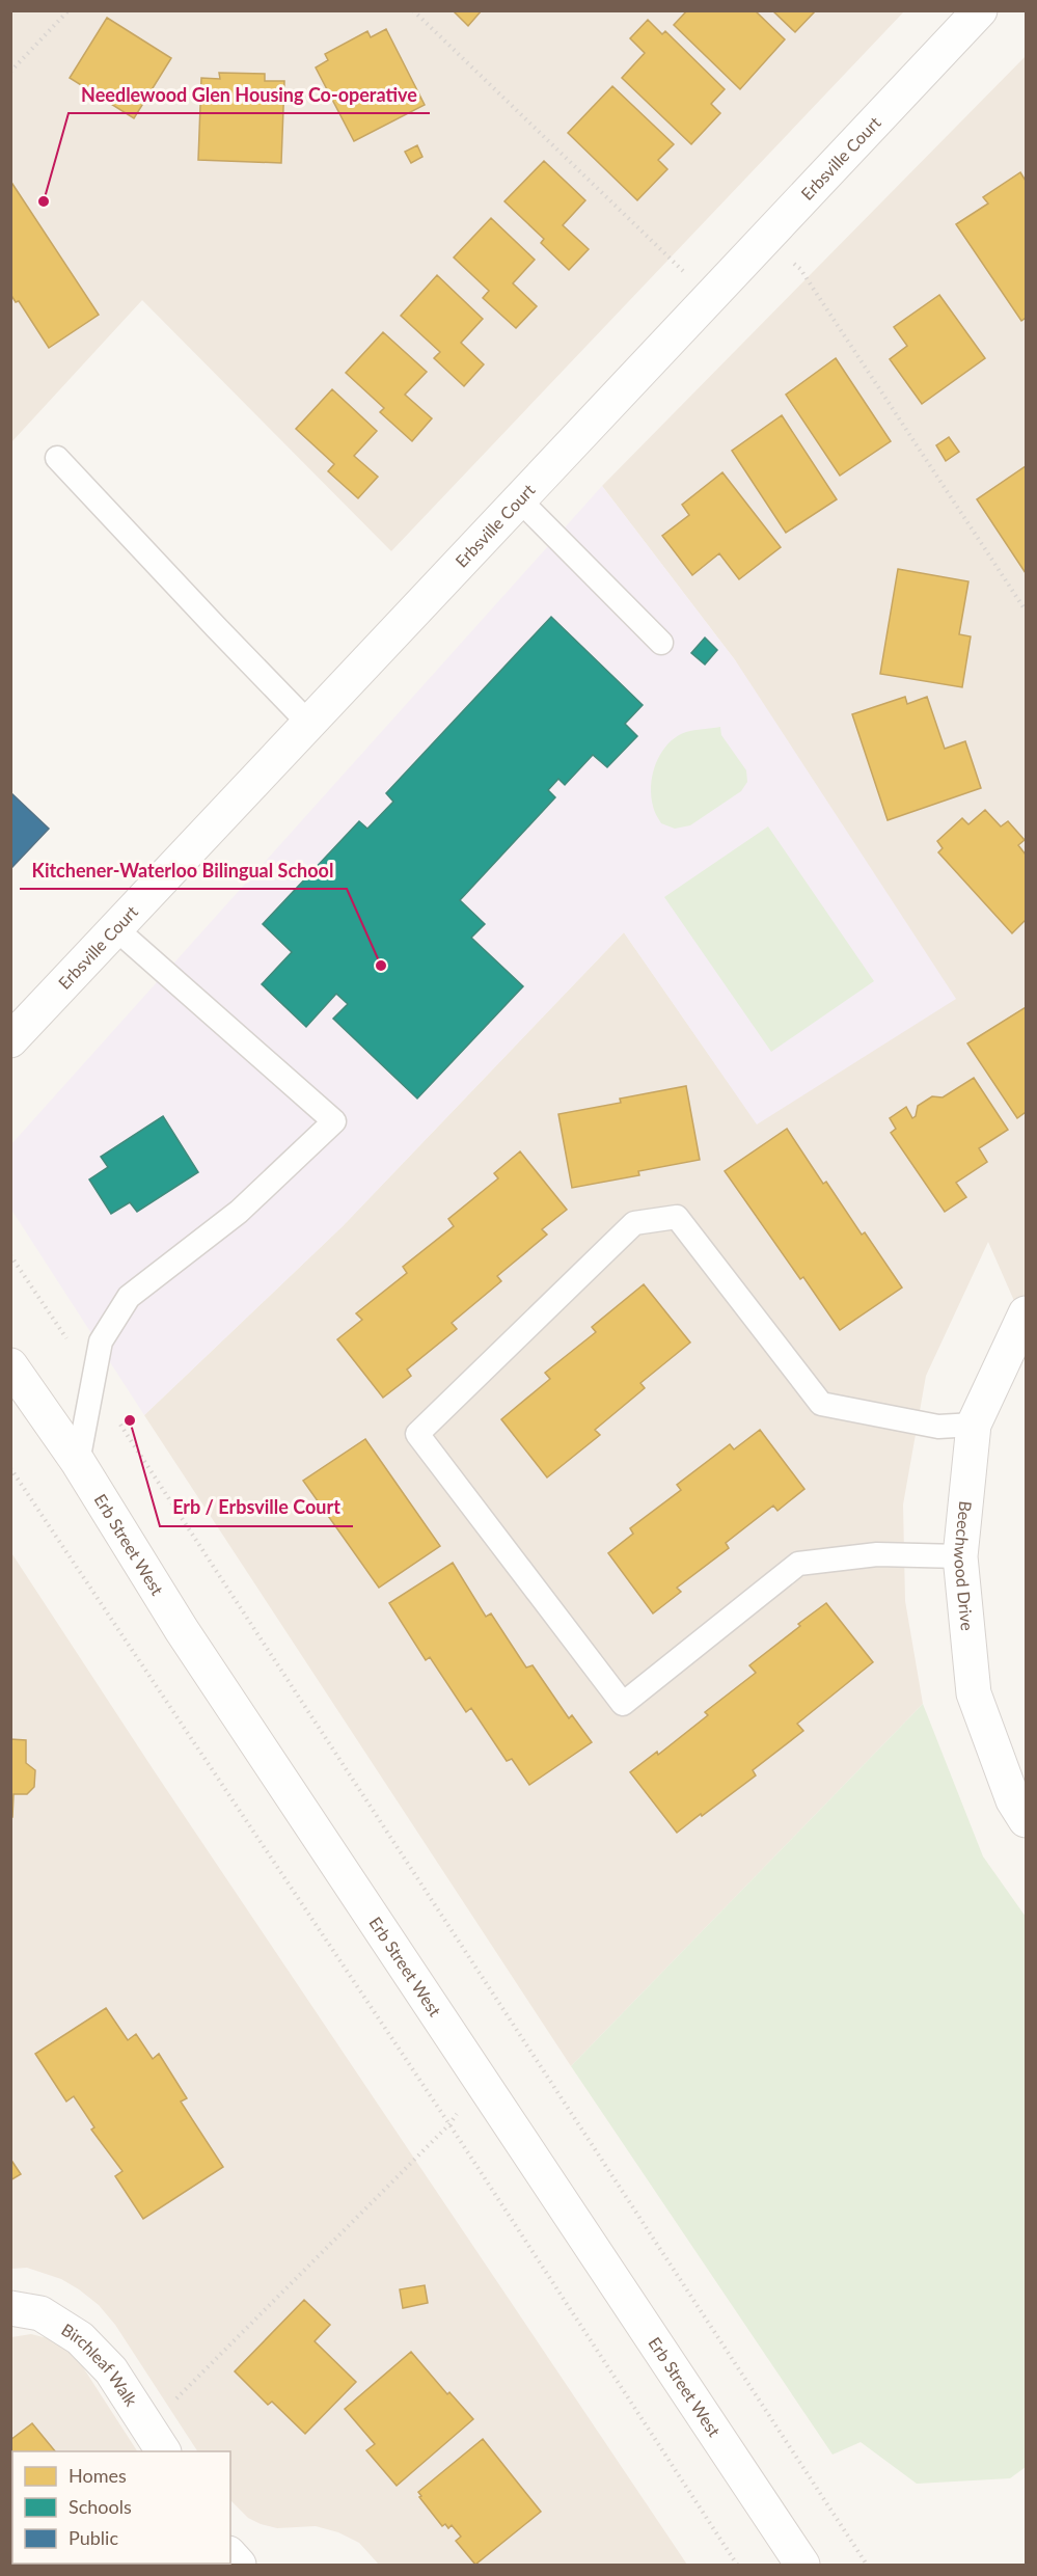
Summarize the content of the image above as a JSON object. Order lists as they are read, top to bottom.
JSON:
{
  "streets": {
    "street": [
      "Erbsville Court",
      "Erb Street West",
      "Beechwood Drive",
      "Birchleaf Walk"
    ]
  },
  "places": ["Needlewood Glen Housing Co-operative", "Kitchener-Waterloo Bilingual School", "Erb / Erbsville Court"],
  "legend": ["Homes", "Schools", "Public"]
}
